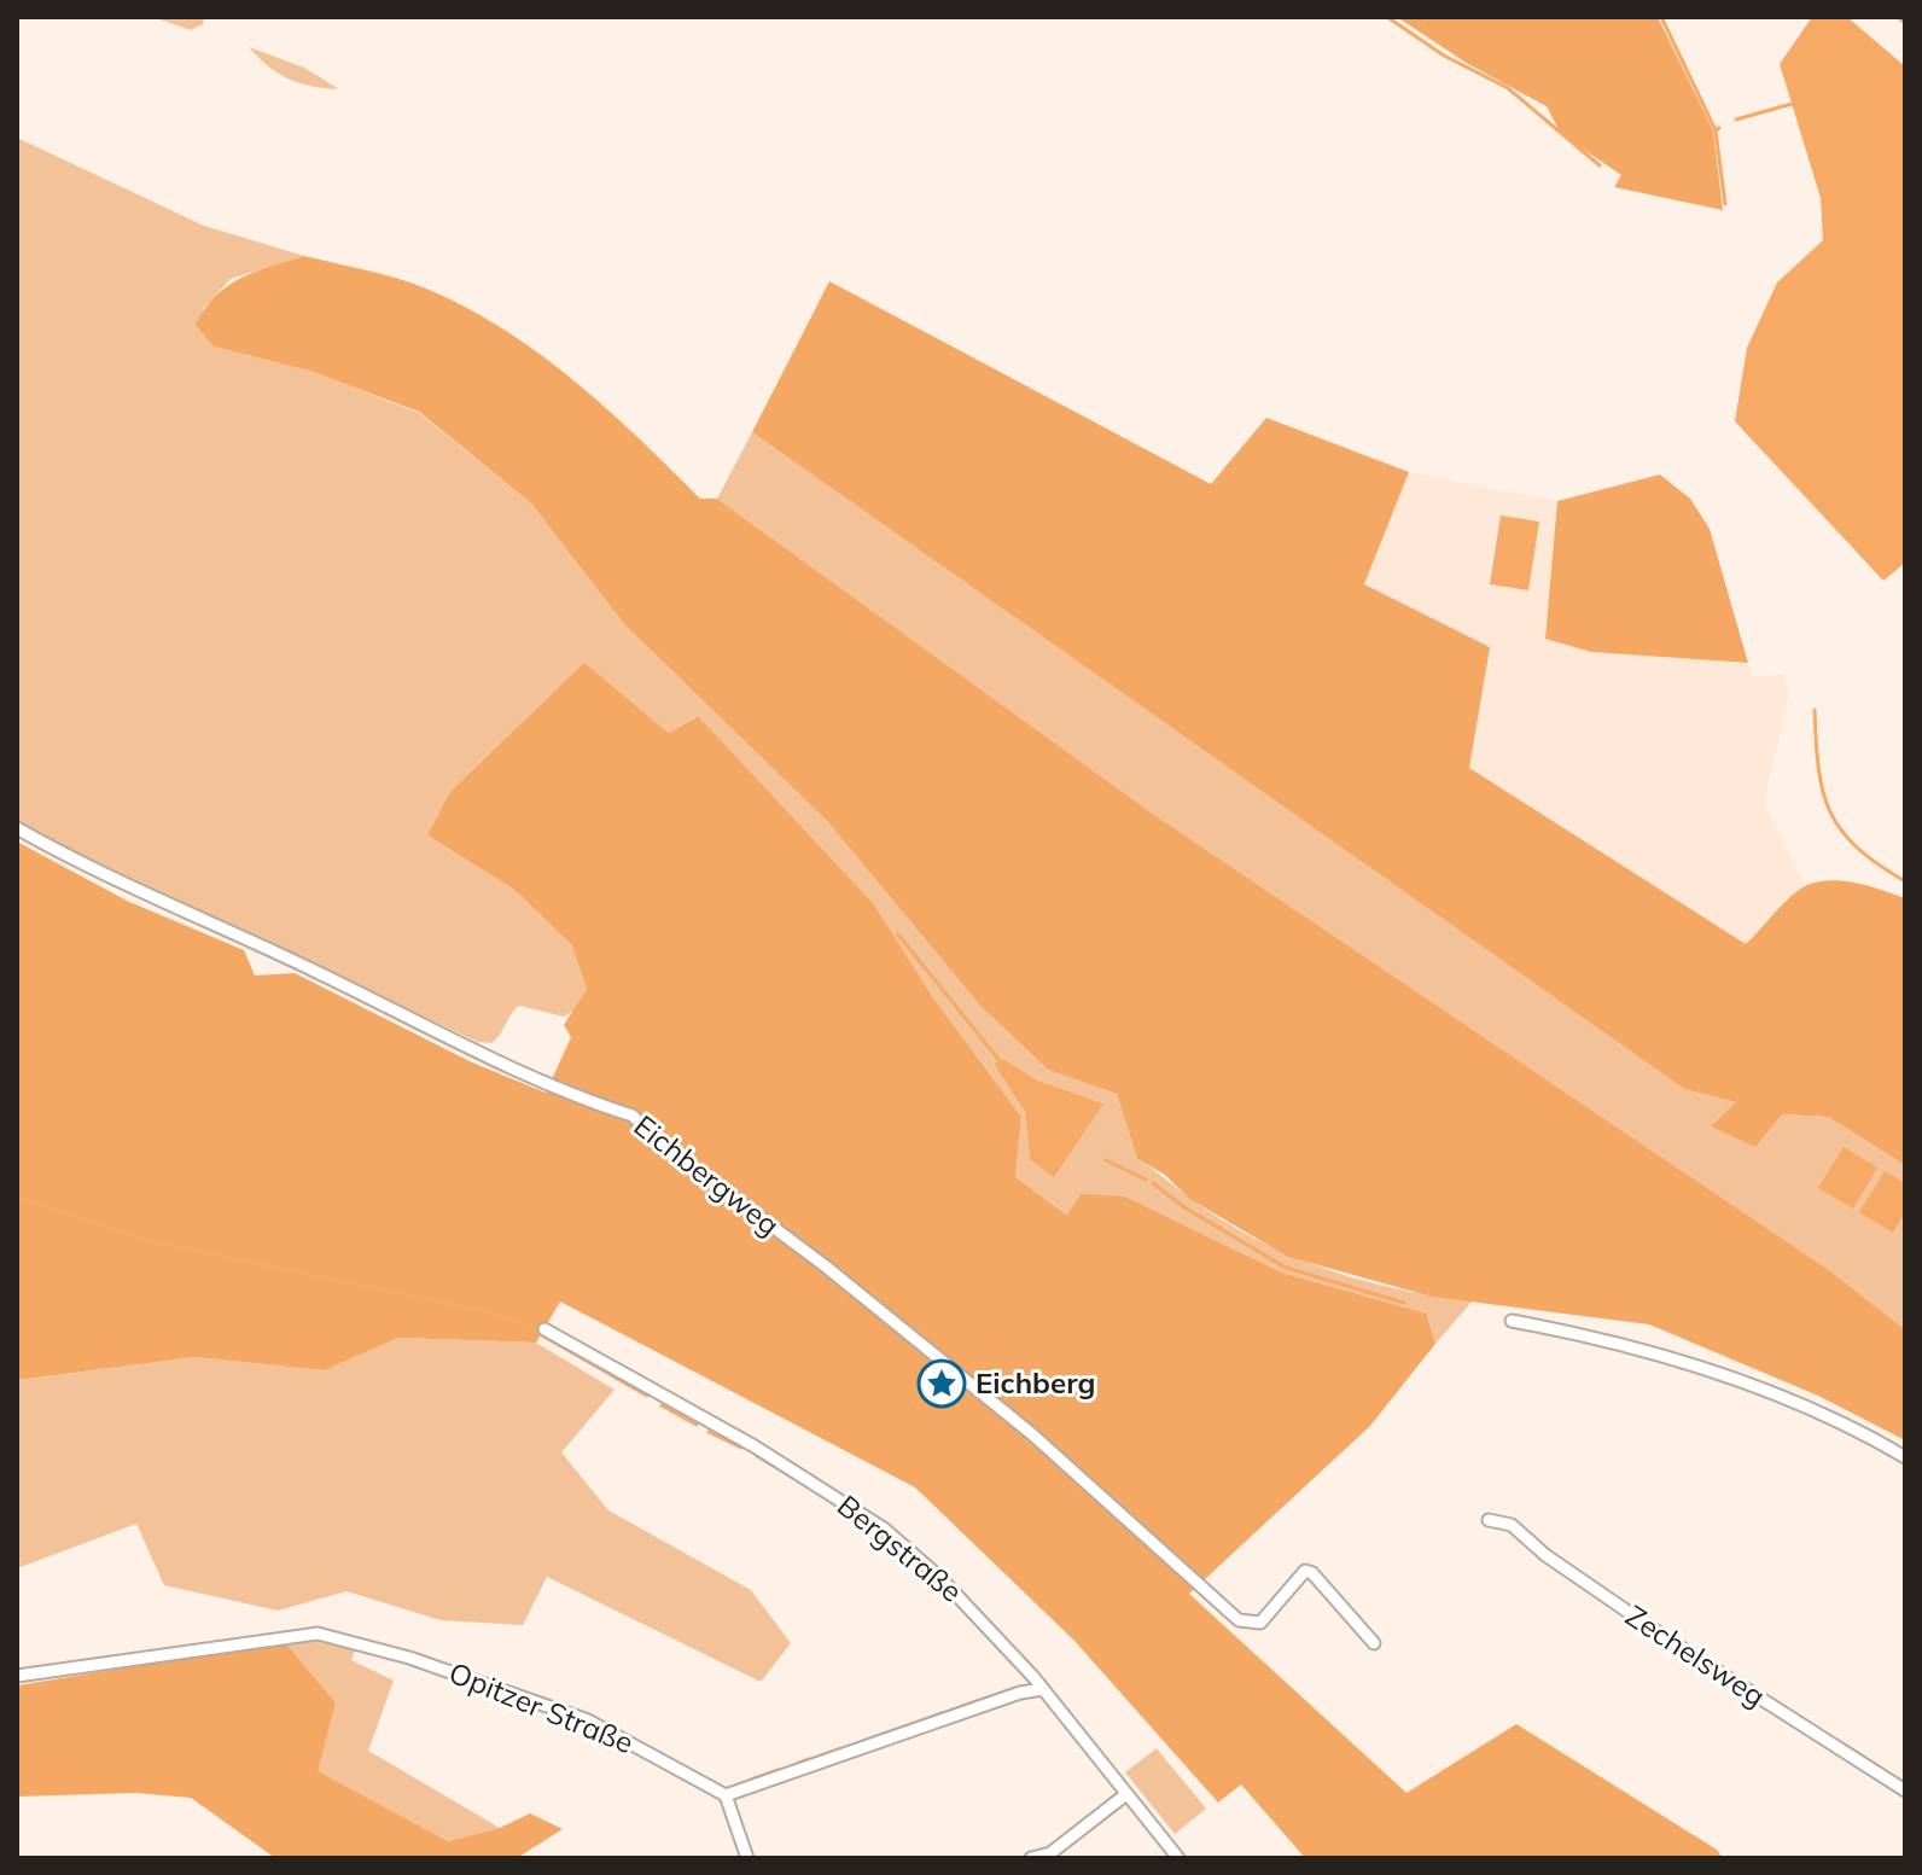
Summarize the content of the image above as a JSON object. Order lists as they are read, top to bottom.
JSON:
{
  "streets": {
    "street": [
      "Eichbergweg",
      "Bergstraße",
      "Zechelsweg",
      "Opitzer Straße"
    ]
  },
  "places": {
    "place": ["Eichberg"]
  }
}
